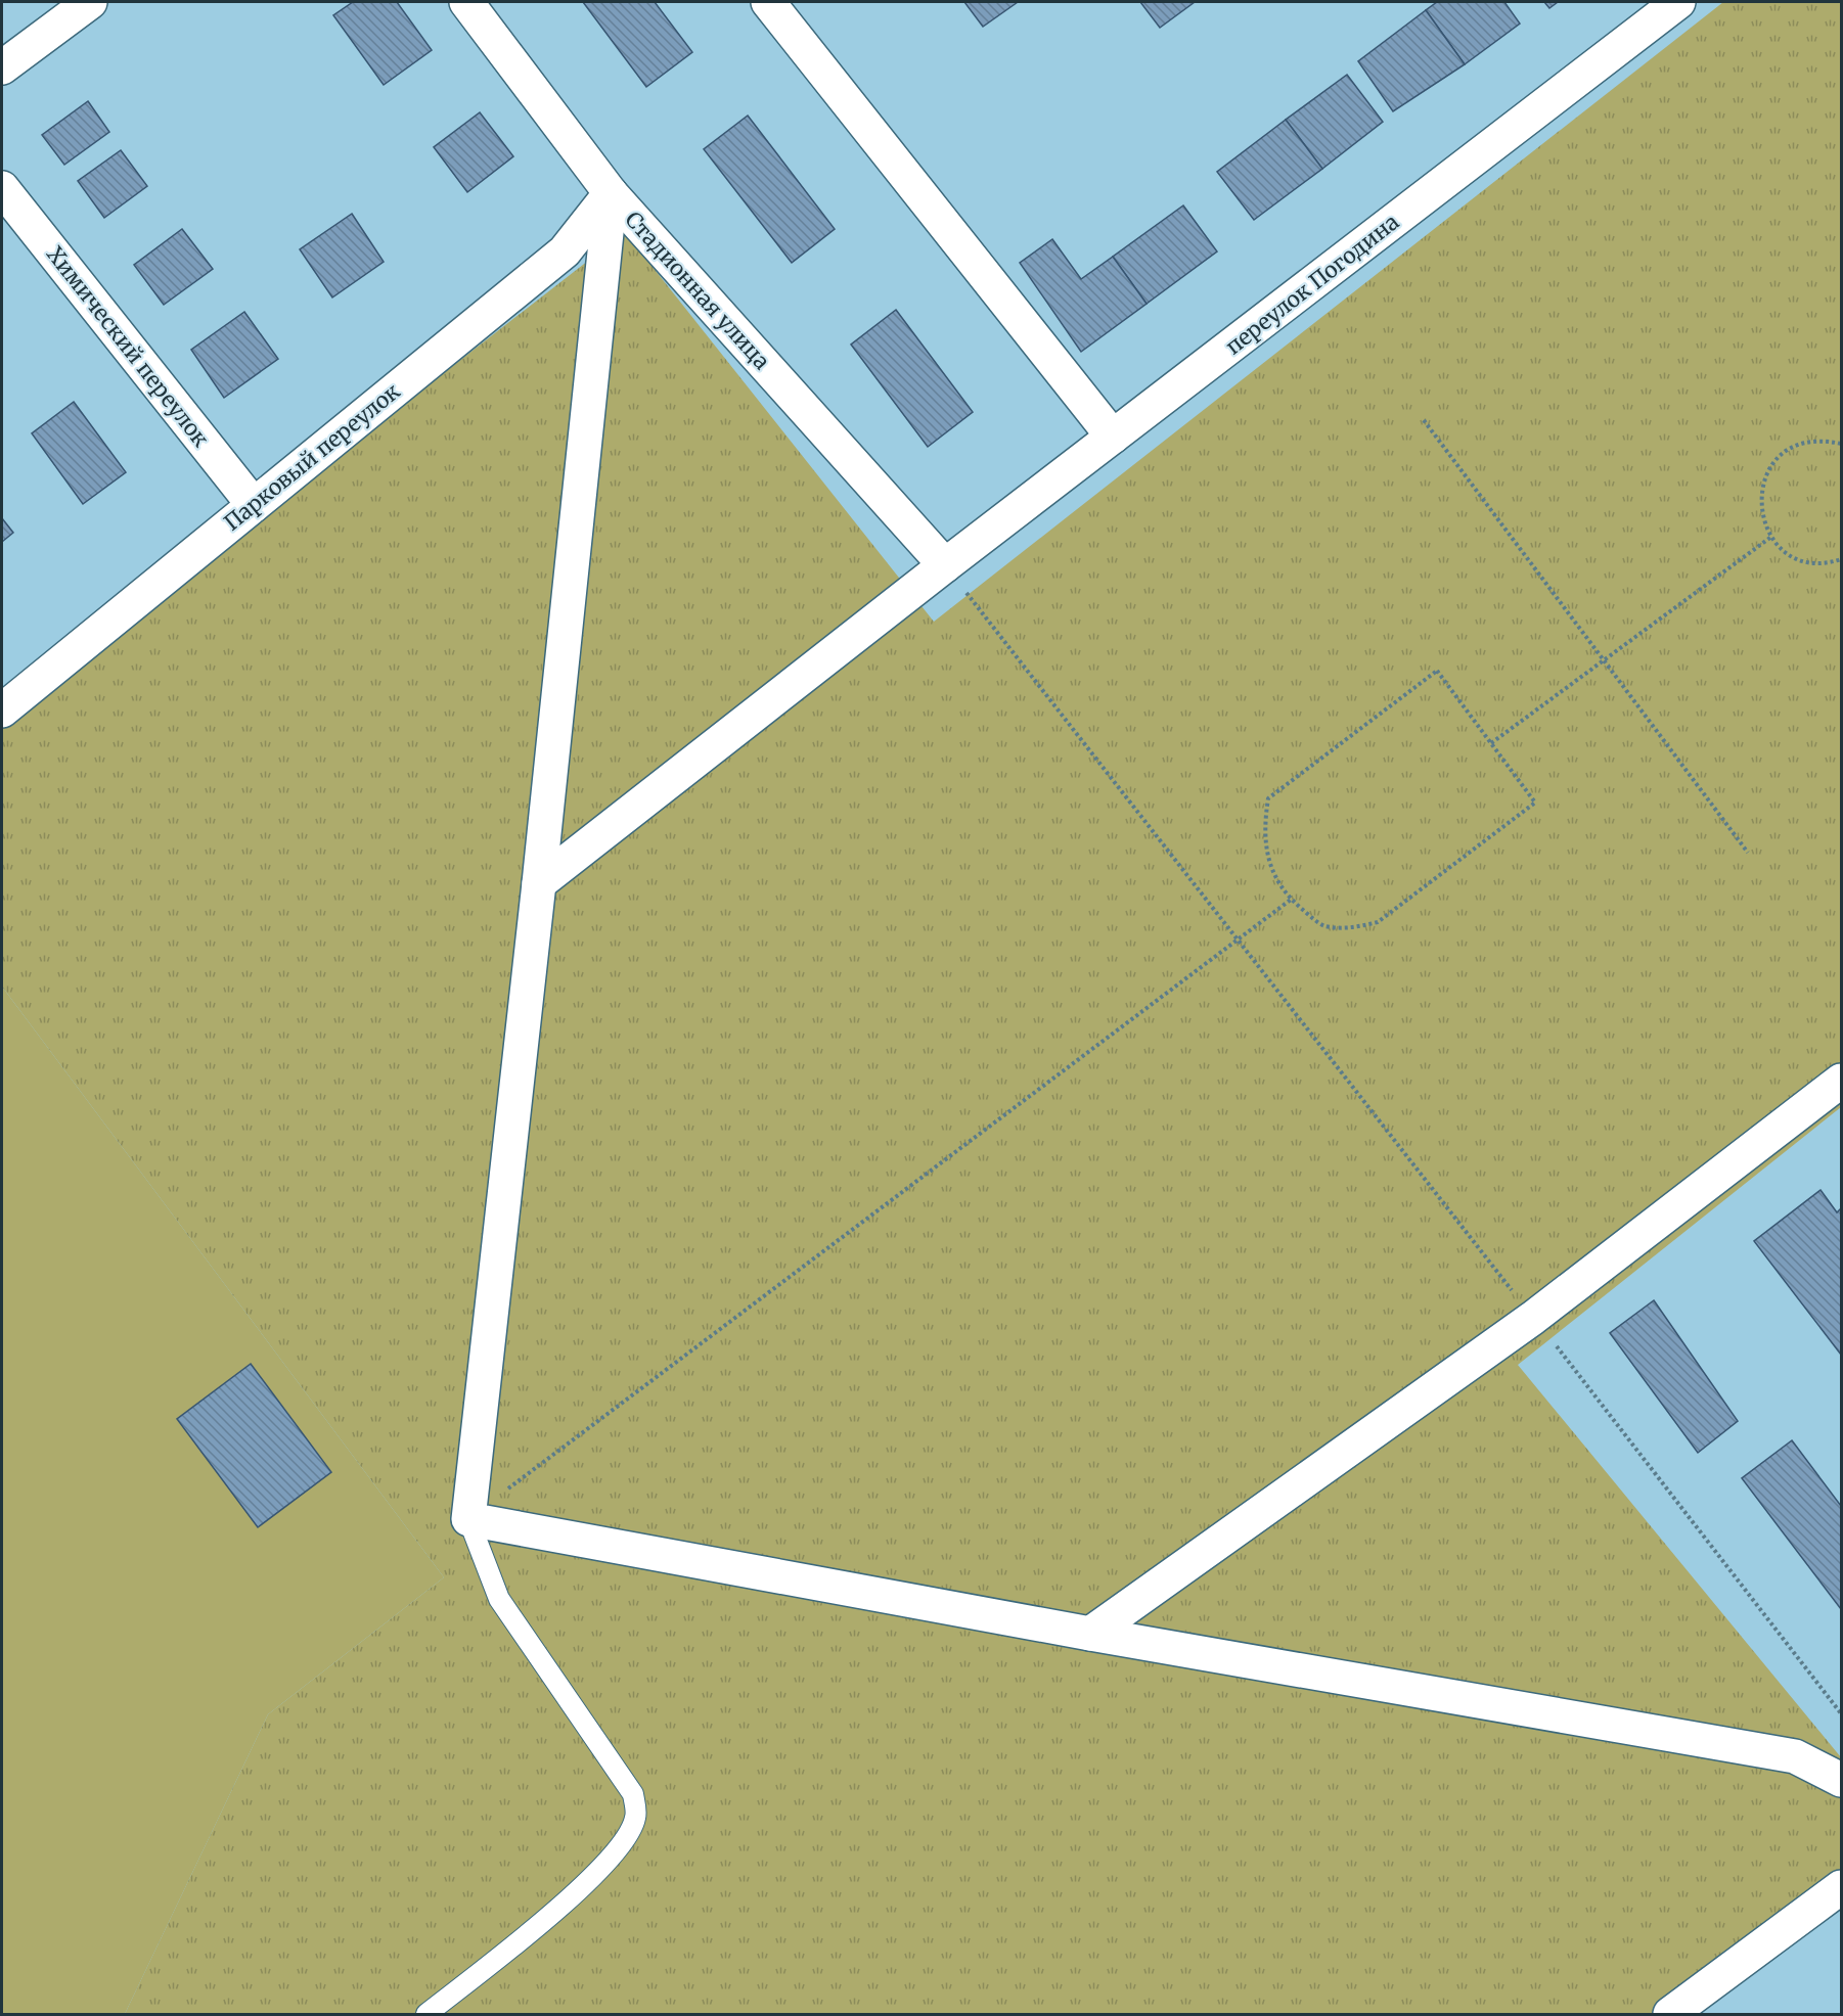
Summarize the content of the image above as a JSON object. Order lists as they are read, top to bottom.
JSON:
{
  "streets": {
    "street": [
      "переулок Погодина",
      "Стадионная улица",
      "Химический переулок",
      "Парковый переулок"
    ]
  },
  "crossings": [
    ["переулок Погодина", "Стадионная улица"],
    ["Стадионная улица", "Парковый переулок"],
    ["Химический переулок", "Парковый переулок"]
  ]
}
